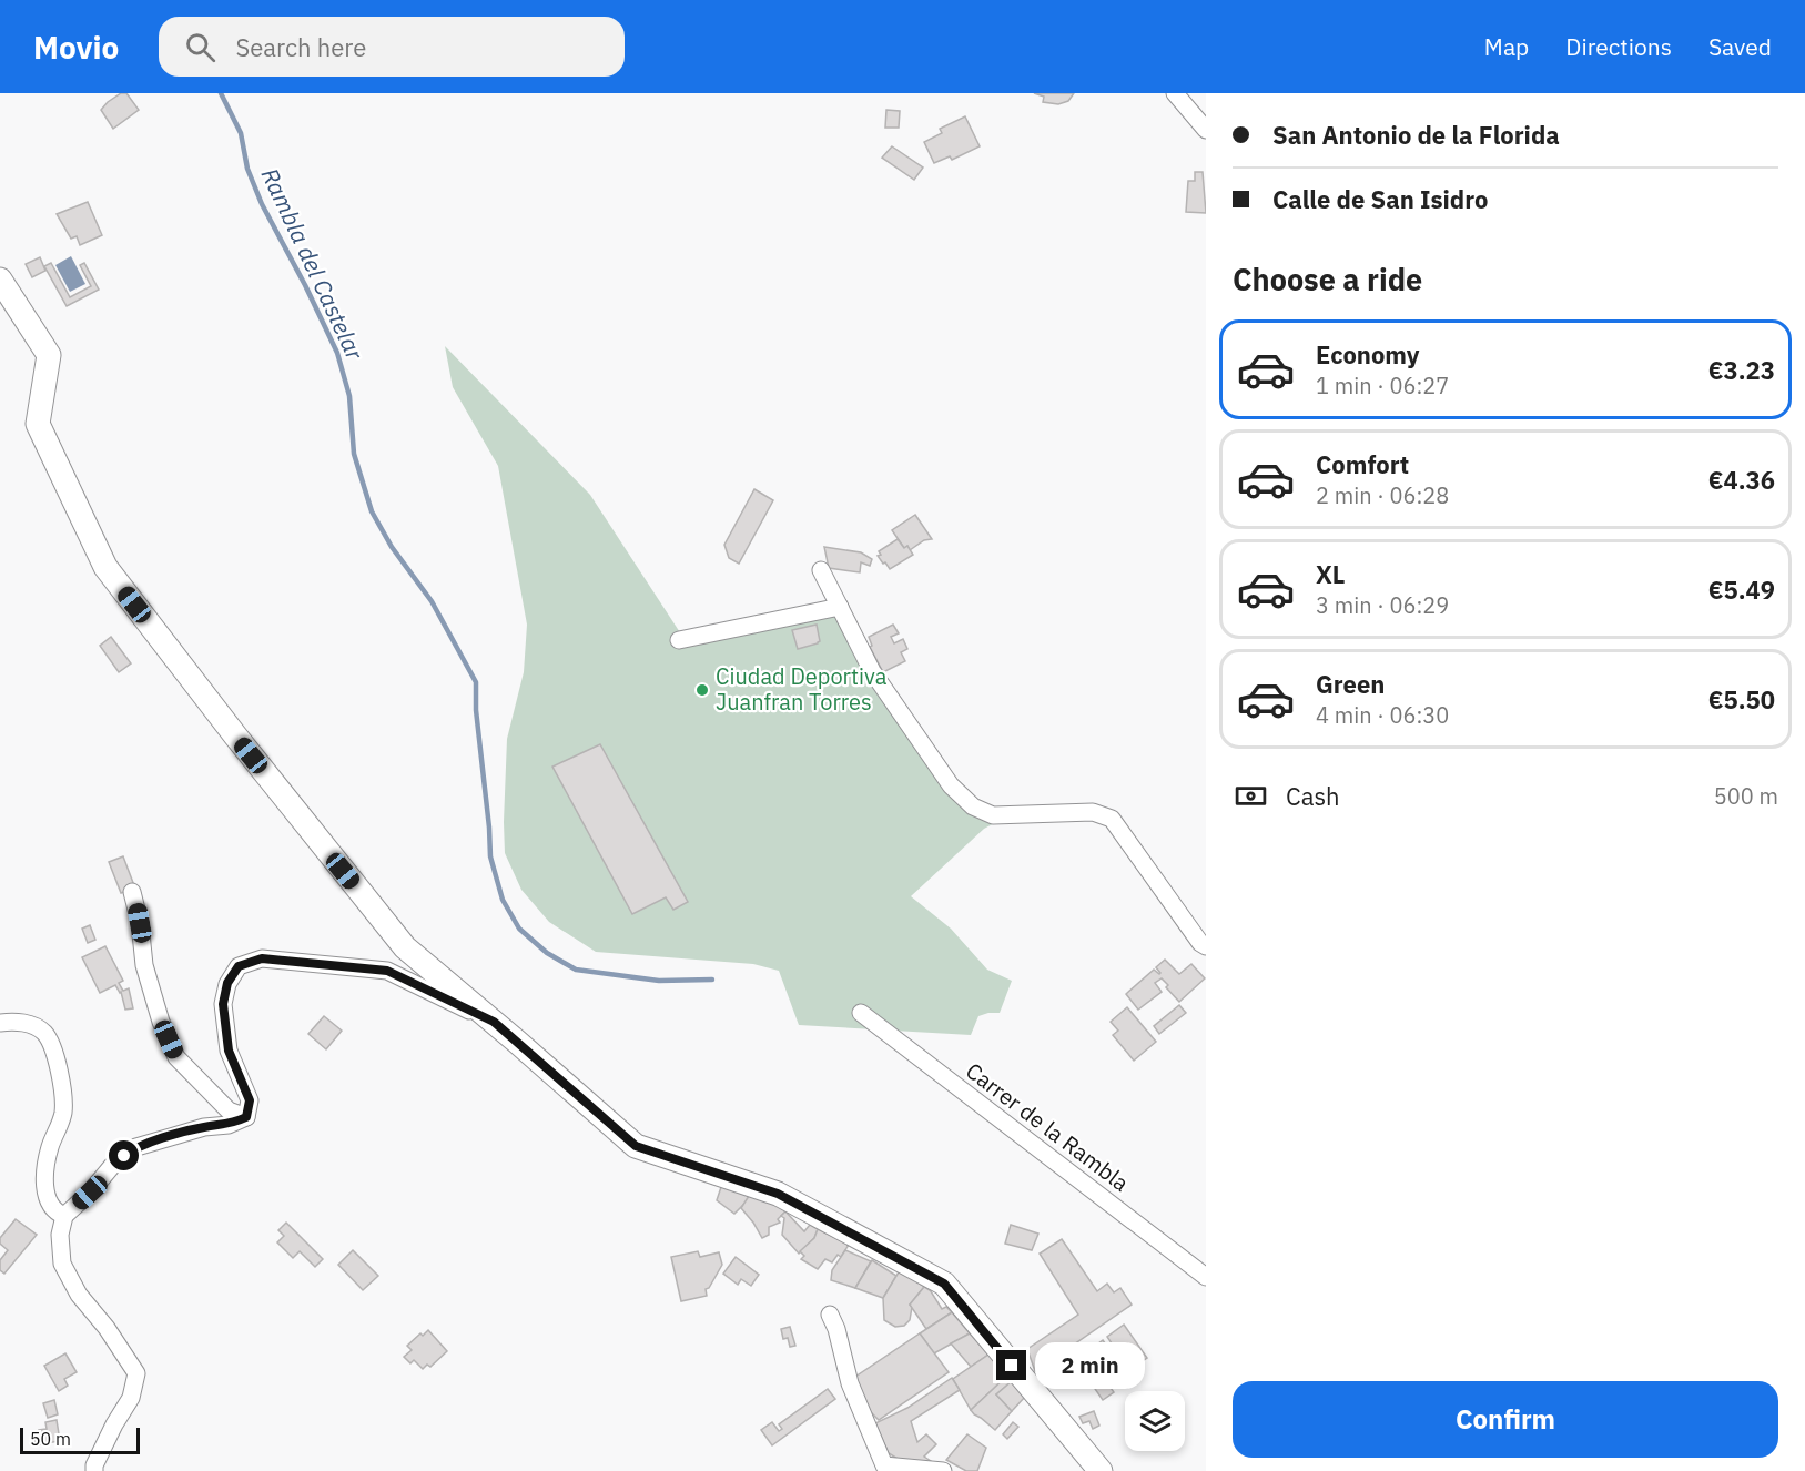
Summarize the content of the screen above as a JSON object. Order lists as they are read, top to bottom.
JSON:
{
  "streets": {
    "street": ["Carrer de la Rambla"]
  },
  "water": ["Rambla del Castelar"],
  "places": ["Ciudad Deportiva Juanfran Torres"],
  "scale_bar": "50 m",
  "page": {
    "header": "Movio",
    "search": "Search here",
    "nav": ["Map", "Directions", "Saved"],
    "banner": ["San Antonio de la Florida", "Calle de San Isidro"],
    "heading": "Choose a ride",
    "list": [
      {
        "name": "Economy",
        "note": "1 min · 06:27",
        "value": "€3.23"
      },
      {
        "name": "Comfort",
        "note": "2 min · 06:28",
        "value": "€4.36"
      },
      {
        "name": "XL",
        "note": "3 min · 06:29",
        "value": "€5.49"
      },
      {
        "name": "Green",
        "note": "4 min · 06:30",
        "value": "€5.50"
      }
    ],
    "pay": ["Cash", "500 m"],
    "bubble": "2 min",
    "buttons": "Confirm",
    "scale": "50 m"
  }
}
